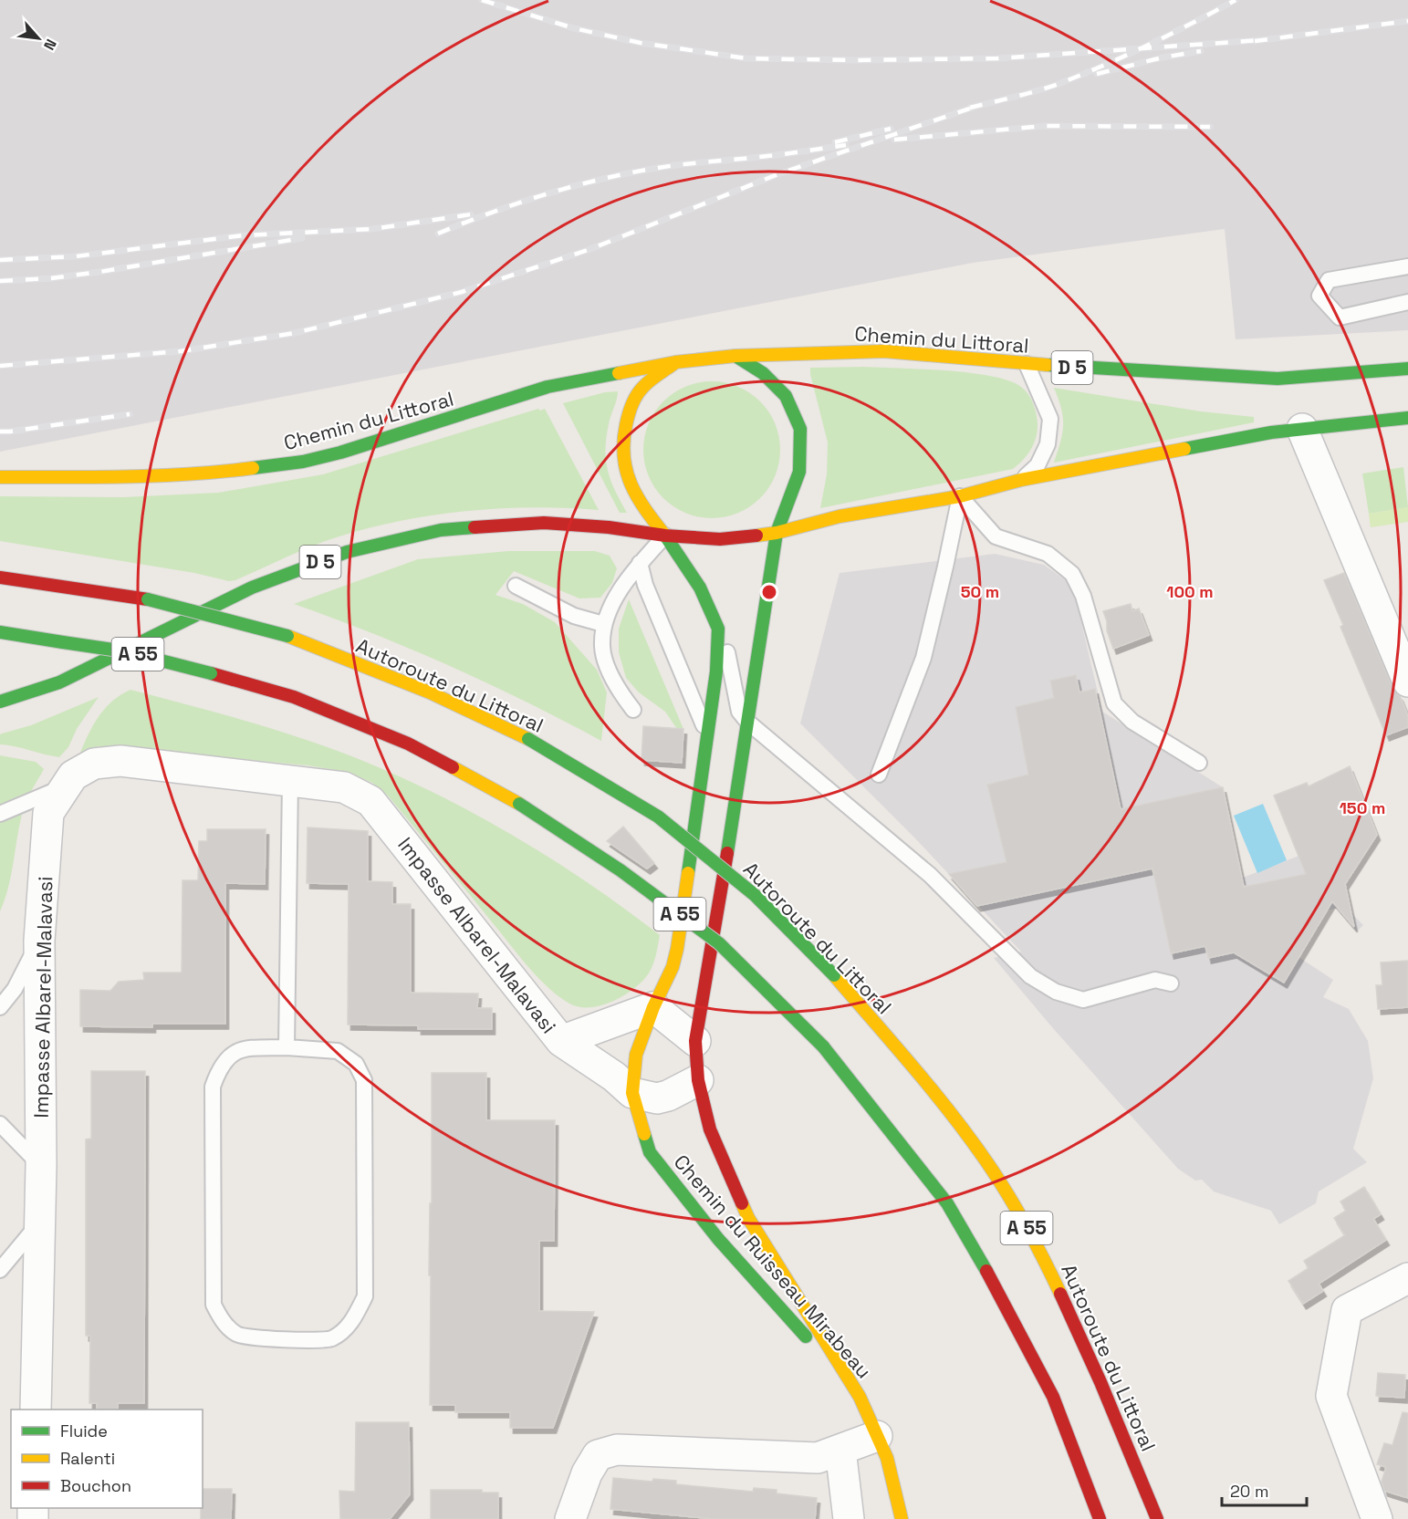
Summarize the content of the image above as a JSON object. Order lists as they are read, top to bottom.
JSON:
{
  "streets": {
    "main road": [
      "Chemin du Littoral",
      "D 5",
      "A 55",
      "Autoroute du Littoral",
      "Chemin du Ruisseau Mirabeau"
    ],
    "street": ["Impasse Albarel-Malavasi"]
  },
  "crossings": [
    ["Chemin du Littoral", "D 5"],
    ["Chemin du Littoral", "Chemin du Ruisseau Mirabeau"],
    ["D 5", "Chemin du Ruisseau Mirabeau"],
    ["Impasse Albarel-Malavasi", "Chemin du Ruisseau Mirabeau"]
  ],
  "legend": ["Fluide", "Ralenti", "Bouchon"],
  "scale_bar": "20 m",
  "north": "bottom right",
  "rings": ["50 m", "100 m", "150 m"]
}
